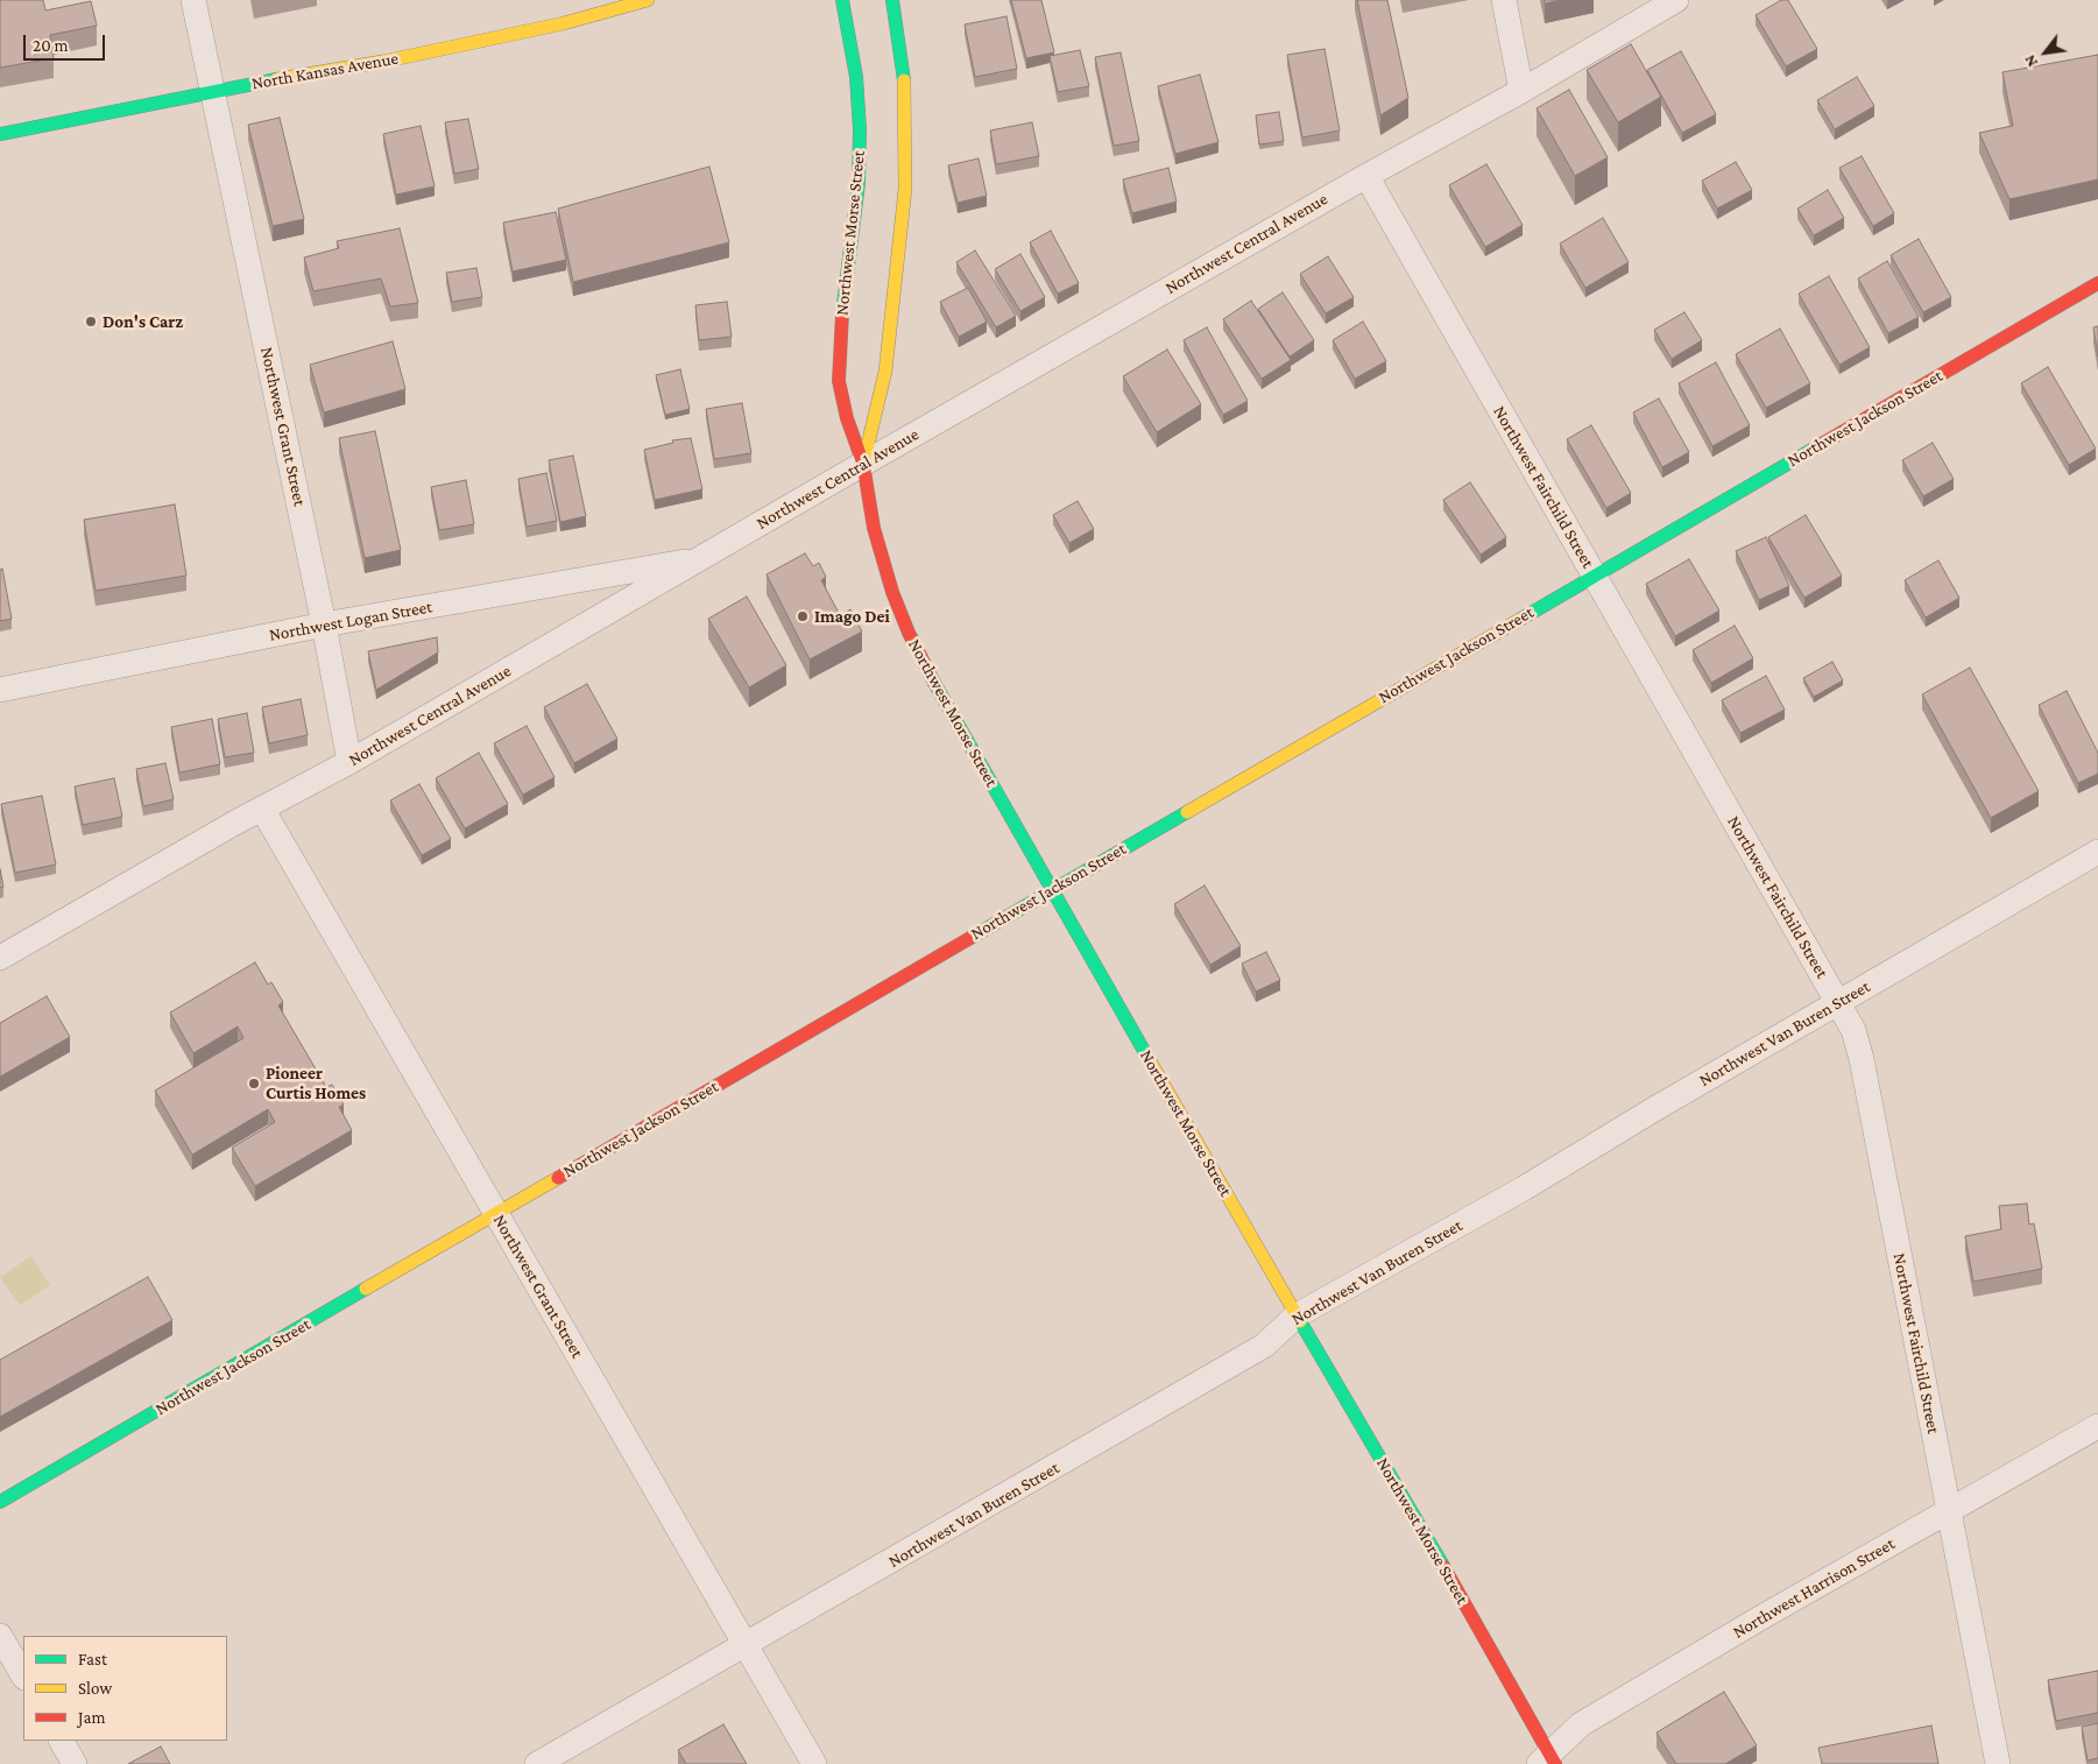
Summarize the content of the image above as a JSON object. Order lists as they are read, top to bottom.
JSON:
{
  "streets": {
    "main road": ["North Kansas Avenue", "Northwest Morse Street", "Northwest Jackson Street"],
    "street": [
      "Northwest Central Avenue",
      "Northwest Grant Street",
      "Northwest Fairchild Street",
      "Northwest Logan Street",
      "Northwest Van Buren Street",
      "Northwest Harrison Street"
    ]
  },
  "crossings": [
    ["North Kansas Avenue", "Northwest Grant Street"],
    ["Northwest Morse Street", "Northwest Central Avenue"],
    ["Northwest Morse Street", "Northwest Jackson Street"],
    ["Northwest Morse Street", "Northwest Van Buren Street"],
    ["Northwest Morse Street", "Northwest Harrison Street"],
    ["Northwest Central Avenue", "Northwest Grant Street"],
    ["Northwest Central Avenue", "Northwest Fairchild Street"],
    ["Northwest Central Avenue", "Northwest Logan Street"],
    ["Northwest Jackson Street", "Northwest Grant Street"],
    ["Northwest Jackson Street", "Northwest Fairchild Street"],
    ["Northwest Grant Street", "Northwest Logan Street"],
    ["Northwest Grant Street", "Northwest Van Buren Street"],
    ["Northwest Fairchild Street", "Northwest Van Buren Street"],
    ["Northwest Fairchild Street", "Northwest Harrison Street"]
  ],
  "places": ["Don's Carz", "Imago Dei", "Pioneer Curtis Homes"],
  "legend": ["Fast", "Slow", "Jam"],
  "scale_bar": "20 m",
  "north": "bottom left"
}
